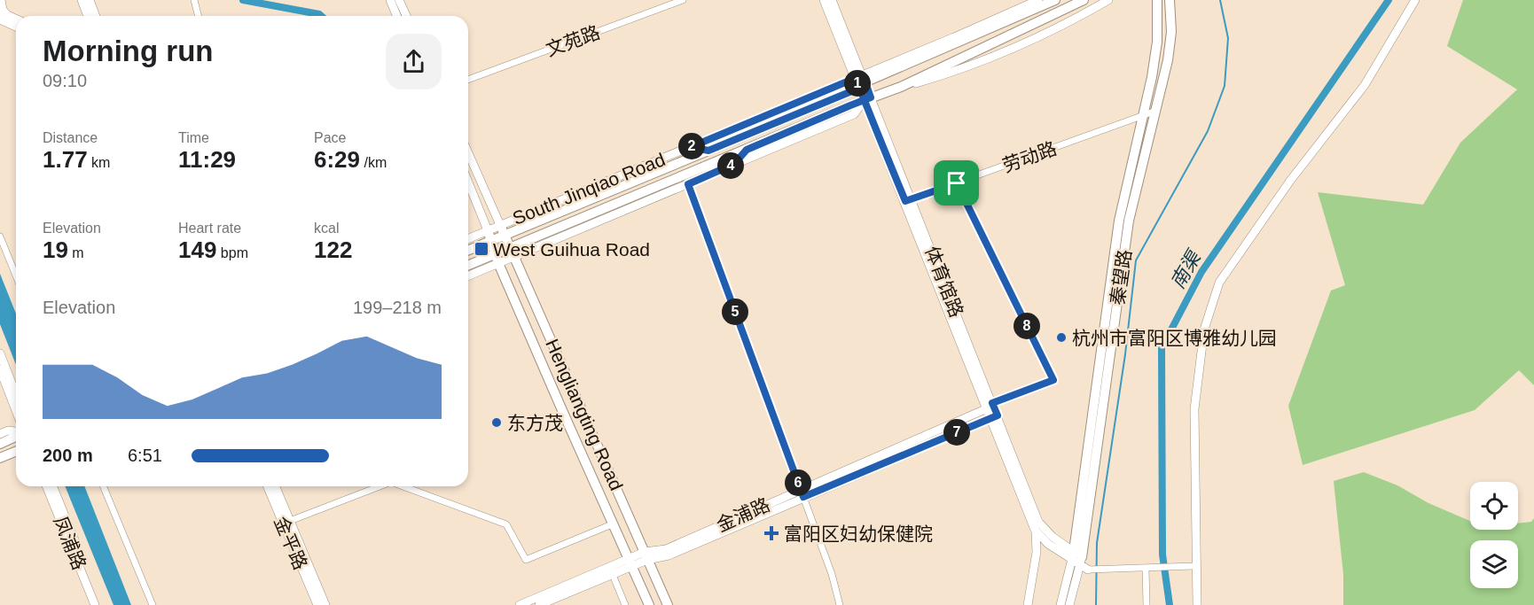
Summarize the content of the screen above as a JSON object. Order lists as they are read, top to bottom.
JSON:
{
  "streets": {
    "main road": [
      "South Jinqiao Road",
      "秦望路",
      "体育馆路",
      "Hengliangting Road",
      "金浦路",
      "凤浦路",
      "金平路"
    ],
    "street": ["文苑路", "劳动路"]
  },
  "crossings": [
    ["劳动路", "秦望路"],
    ["劳动路", "体育馆路"],
    ["South Jinqiao Road", "体育馆路"],
    ["South Jinqiao Road", "Hengliangting Road"],
    ["秦望路", "体育馆路"],
    ["体育馆路", "金浦路"],
    ["Hengliangting Road", "金浦路"]
  ],
  "water": ["南渠"],
  "places": {
    "transit": ["West Guihua Road"],
    "other": ["杭州市富阳区博雅幼儿园", "东方茂"],
    "health": ["富阳区妇幼保健院"]
  },
  "page": {
    "heading": ["Morning run", "09:10"],
    "pins": [
      "1",
      "2",
      "4",
      "5",
      "8",
      "7",
      "6"
    ],
    "stats": [
      ["Distance", "1.77 km"],
      ["Time", "11:29"],
      ["Pace", "6:29 /km"],
      ["Elevation", "19 m"],
      ["Heart rate", "149 bpm"],
      ["kcal", "122"]
    ],
    "chart": ["Elevation", "199–218 m"],
    "list": [
      {
        "name": "200 m",
        "note": "6:51"
      }
    ]
  }
}
